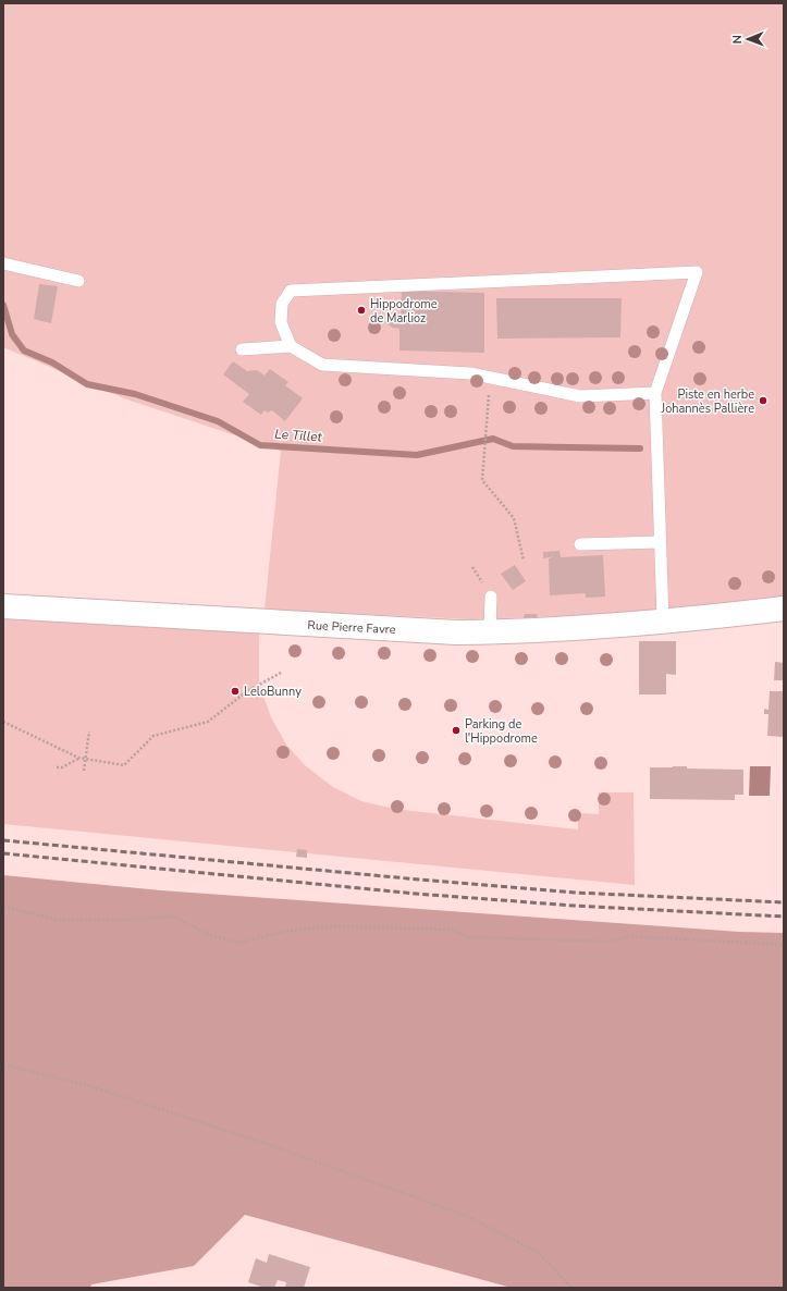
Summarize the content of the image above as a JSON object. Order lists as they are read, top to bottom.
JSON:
{
  "streets": {
    "street": ["Rue Pierre Favre"]
  },
  "water": ["Le Tillet"],
  "places": [
    "Hippodrome de Marlioz",
    "Piste en herbe Johannès Pallière",
    "LeloBunny",
    "Parking de l'Hippodrome"
  ],
  "north": "left"
}
